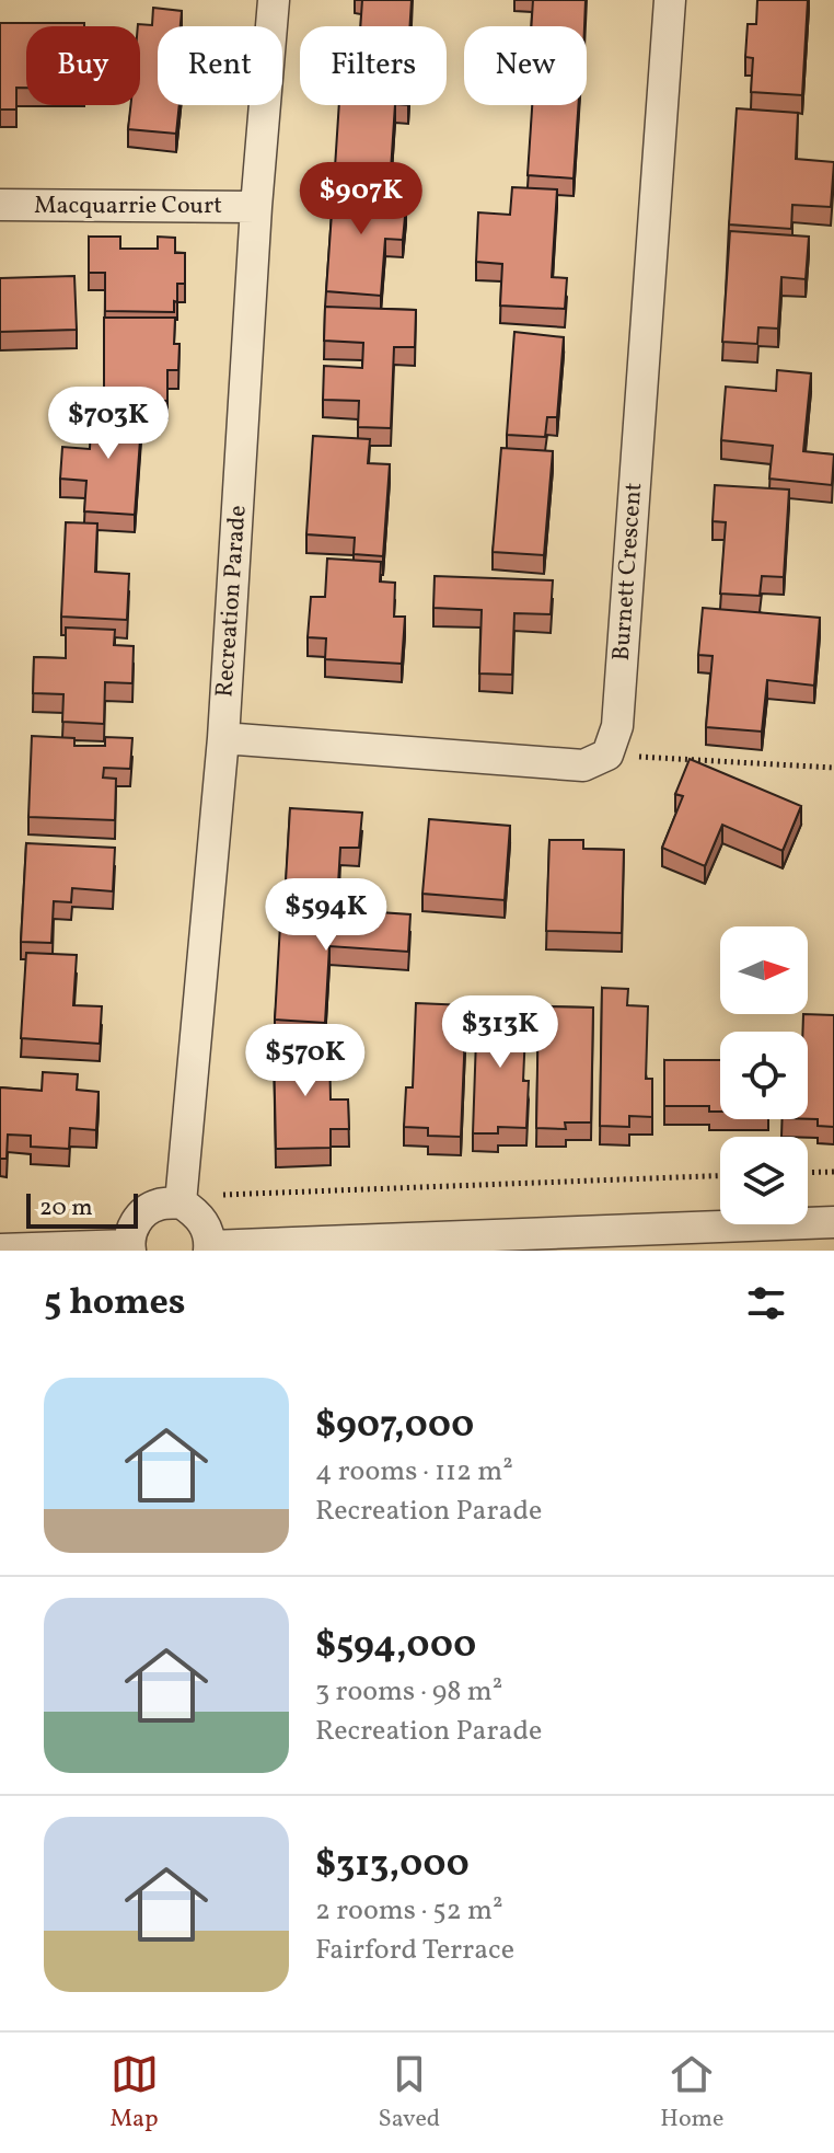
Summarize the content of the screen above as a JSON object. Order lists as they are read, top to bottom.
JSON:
{
  "streets": {
    "street": ["Macquarrie Court", "Burnett Crescent", "Recreation Parade"]
  },
  "crossings": [
    ["Macquarrie Court", "Recreation Parade"]
  ],
  "scale_bar": "20 m",
  "north": "right",
  "page": {
    "chip": [
      "Buy",
      "Rent",
      "Filters",
      "New"
    ],
    "price": [
      "$907K",
      "$703K",
      "$594K",
      "$313K",
      "$570K"
    ],
    "scale": "20 m",
    "heading": "5 homes",
    "list": [
      {
        "name": "$907,000",
        "note": "4 rooms · 112 m² · Recreation Parade"
      },
      {
        "name": "$594,000",
        "note": "3 rooms · 98 m² · Recreation Parade"
      },
      {
        "name": "$313,000",
        "note": "2 rooms · 52 m² · Fairford Terrace"
      }
    ],
    "tabs": ["Map", "Saved", "Home"]
  }
}
